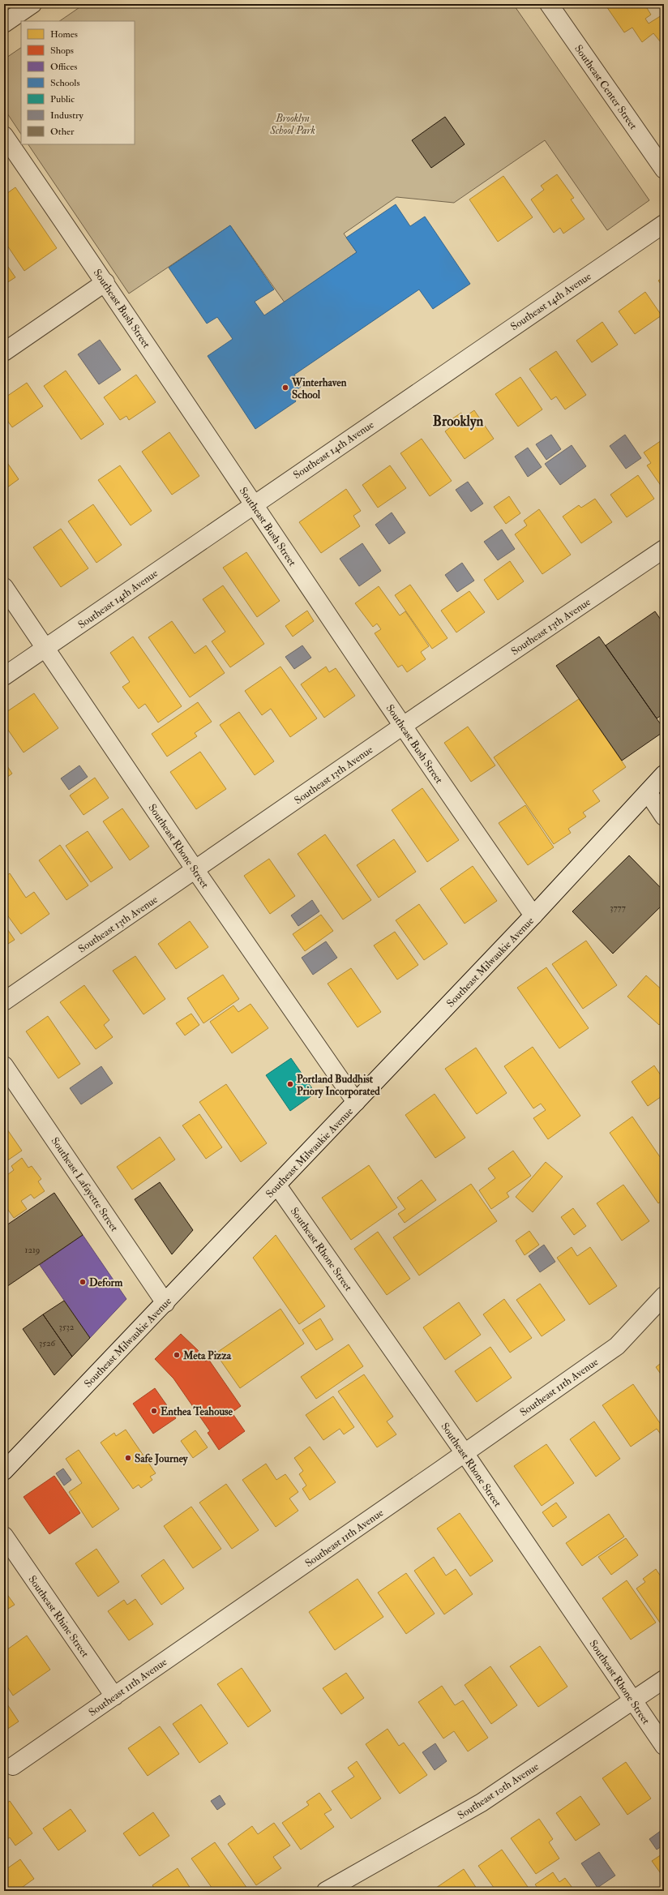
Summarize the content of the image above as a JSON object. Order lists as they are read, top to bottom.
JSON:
{
  "streets": {
    "street": [
      "Southeast Center Street",
      "Southeast 14th Avenue",
      "Southeast Bush Street",
      "Southeast 13th Avenue",
      "Southeast Rhone Street",
      "Southeast Milwaukie Avenue",
      "Southeast Lafayette Street",
      "Southeast 11th Avenue",
      "Southeast Rhine Street",
      "Southeast 10th Avenue"
    ]
  },
  "crossings": [
    ["Southeast 14th Avenue", "Southeast Bush Street"],
    ["Southeast 14th Avenue", "Southeast Rhone Street"],
    ["Southeast Bush Street", "Southeast 13th Avenue"],
    ["Southeast Bush Street", "Southeast Milwaukie Avenue"],
    ["Southeast 13th Avenue", "Southeast Rhone Street"],
    ["Southeast Rhone Street", "Southeast Milwaukie Avenue"],
    ["Southeast Rhone Street", "Southeast 11th Avenue"],
    ["Southeast Rhone Street", "Southeast 10th Avenue"],
    ["Southeast Milwaukie Avenue", "Southeast Lafayette Street"],
    ["Southeast 11th Avenue", "Southeast Rhine Street"]
  ],
  "districts": ["Brooklyn"],
  "parks": ["Brooklyn School Park"],
  "places": [
    "Winterhaven School",
    "Portland Buddhist Priory Incorporated",
    "Deform",
    "Meta Pizza",
    "Enthea Teahouse",
    "Safe Journey"
  ],
  "house_numbers": [
    "3777",
    "1219",
    "3532",
    "3526"
  ],
  "legend": [
    "Homes",
    "Shops",
    "Offices",
    "Schools",
    "Public",
    "Industry",
    "Other"
  ]
}
